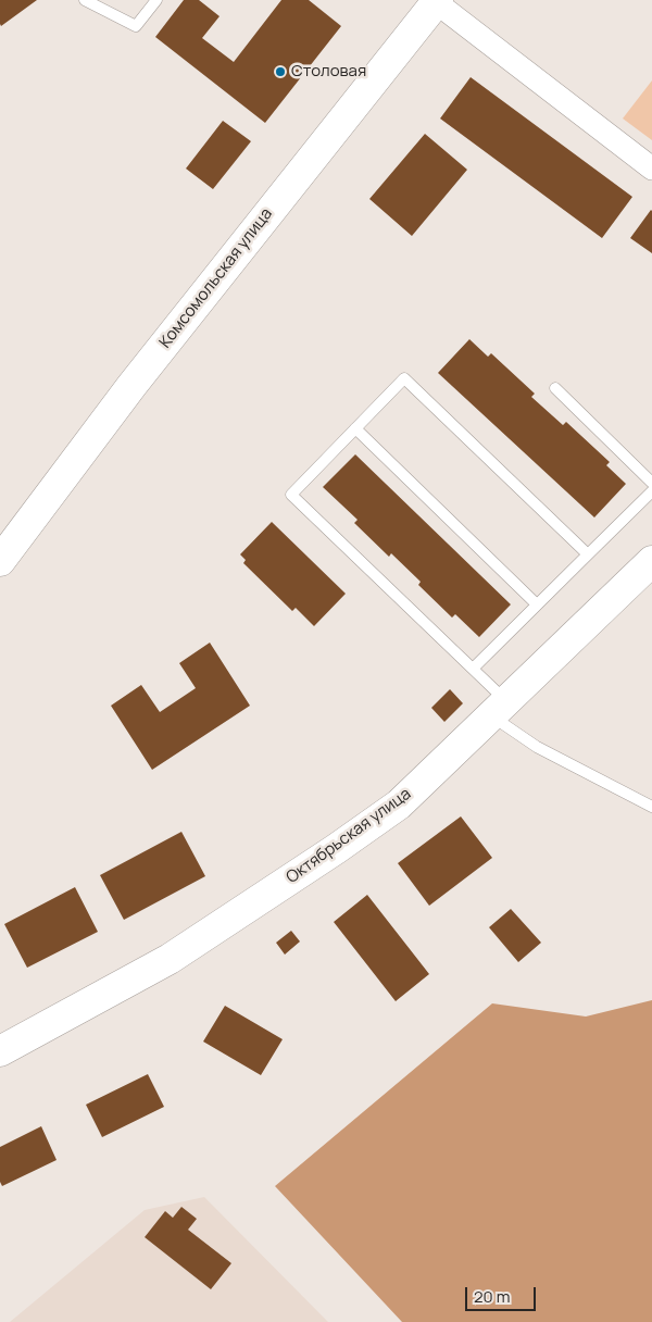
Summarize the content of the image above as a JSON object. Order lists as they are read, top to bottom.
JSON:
{
  "streets": {
    "main road": ["Комсомольская улица", "Октябрьская улица"]
  },
  "places": ["Столовая"],
  "scale_bar": "20 m"
}
